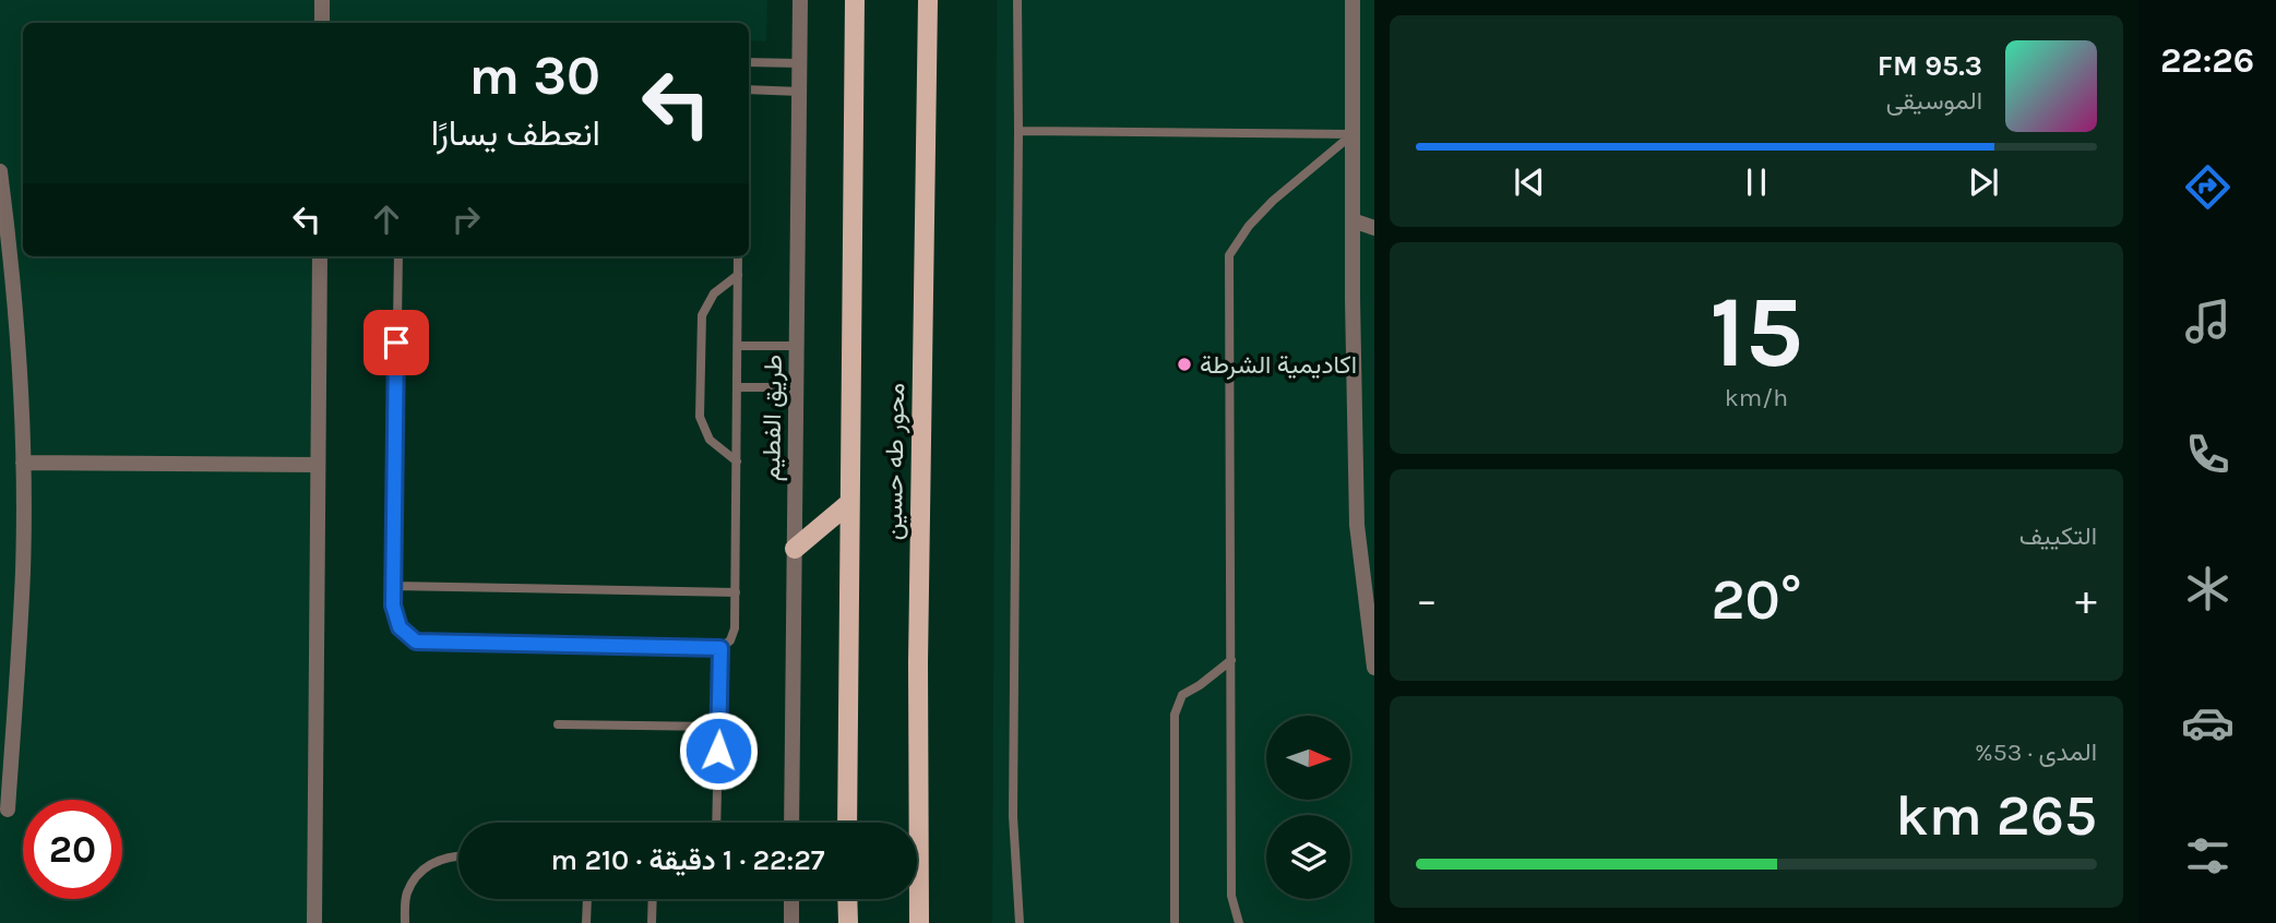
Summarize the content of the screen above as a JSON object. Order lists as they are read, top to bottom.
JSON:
{
  "streets": {
    "main road": ["محور طه حسين"],
    "street": ["طريق الفطيم"]
  },
  "places": ["اكاديمية الشرطة"],
  "north": "right",
  "page": {
    "tabs": "22:26",
    "turn": ["30 m", "انعطف يسارًا"],
    "song": ["95.3 FM", "الموسيقى"],
    "tile": [
      ["15", "km/h"],
      "التكييف",
      ["المدى · 53%", "265 km"]
    ],
    "heat": ["−", "20°", "+"],
    "limit": "20",
    "trip": "22:27 · 1 دقيقة · 210 m"
  }
}
